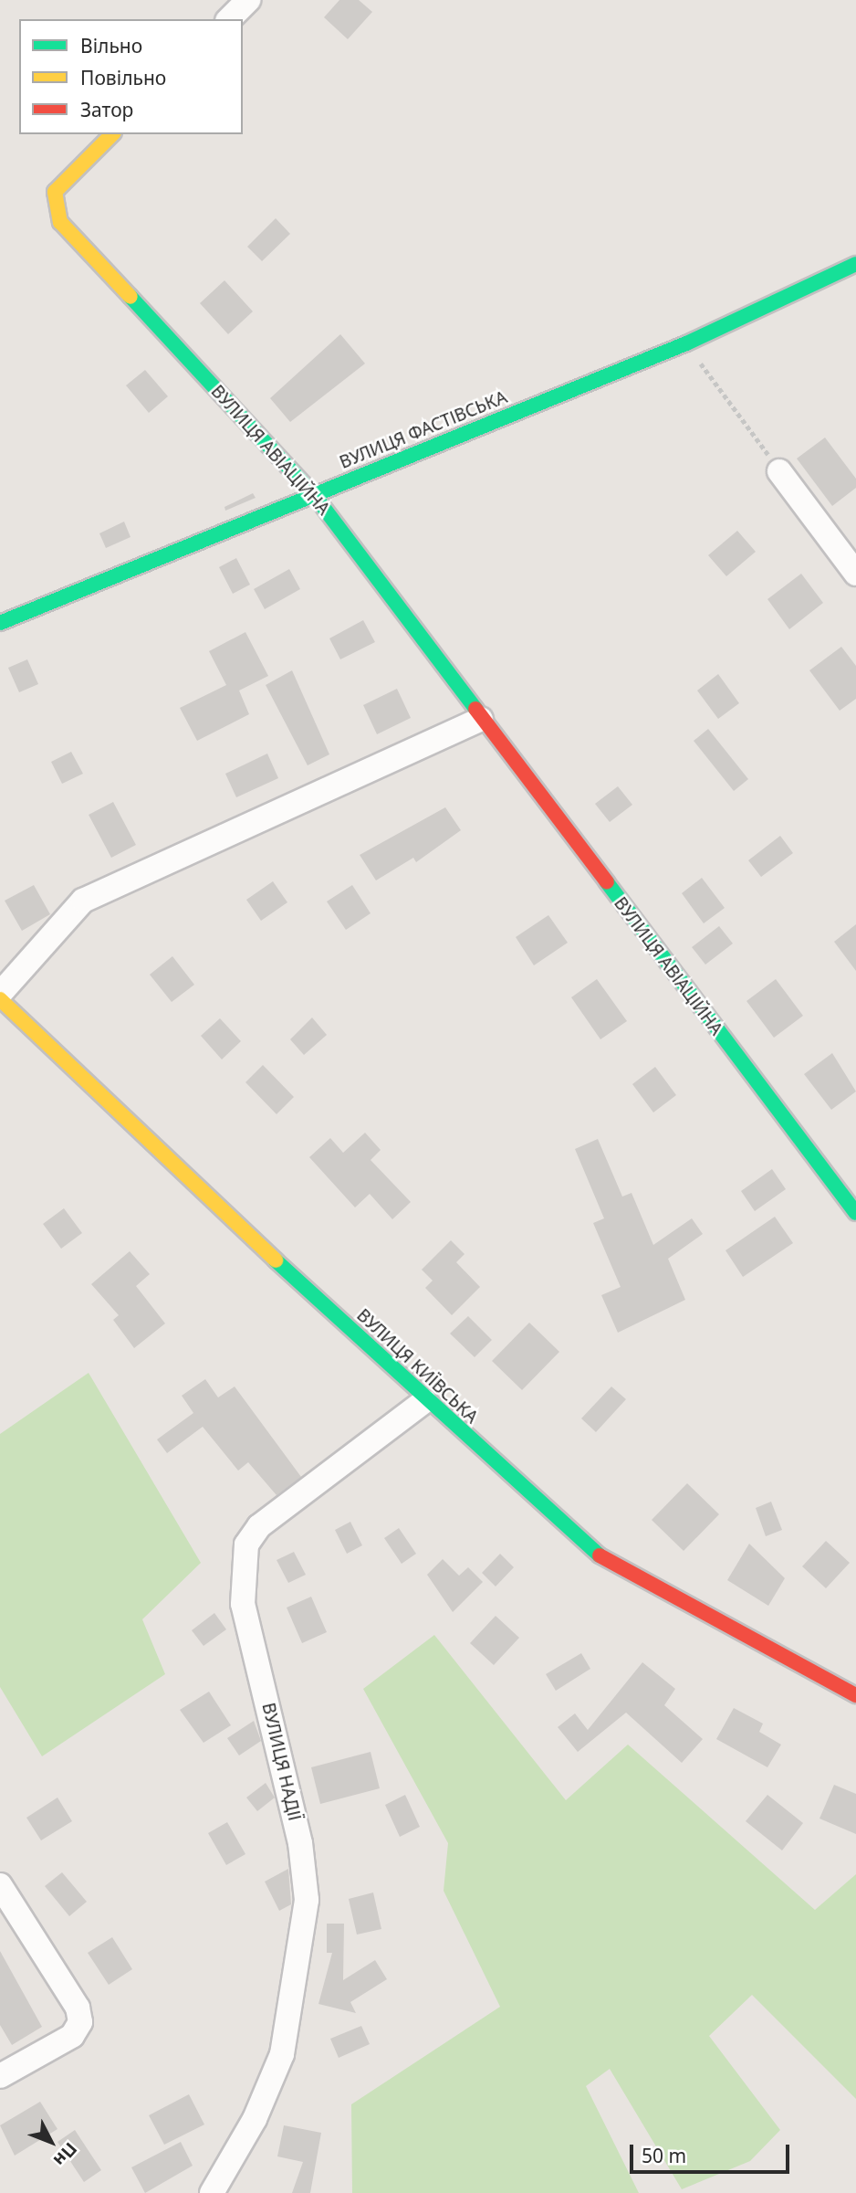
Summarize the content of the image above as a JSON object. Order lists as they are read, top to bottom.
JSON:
{
  "streets": {
    "street": [
      "ВУЛИЦЯ ФАСТІВСЬКА",
      "ВУЛИЦЯ АВІАЦІЙНА",
      "ВУЛИЦЯ КИЇВСЬКА",
      "ВУЛИЦЯ НАДІЇ"
    ]
  },
  "crossings": [
    ["ВУЛИЦЯ ФАСТІВСЬКА", "ВУЛИЦЯ АВІАЦІЙНА"],
    ["ВУЛИЦЯ КИЇВСЬКА", "ВУЛИЦЯ НАДІЇ"]
  ],
  "legend": ["Вільно", "Повільно", "Затор"],
  "scale_bar": "50 m",
  "north": "bottom right"
}
